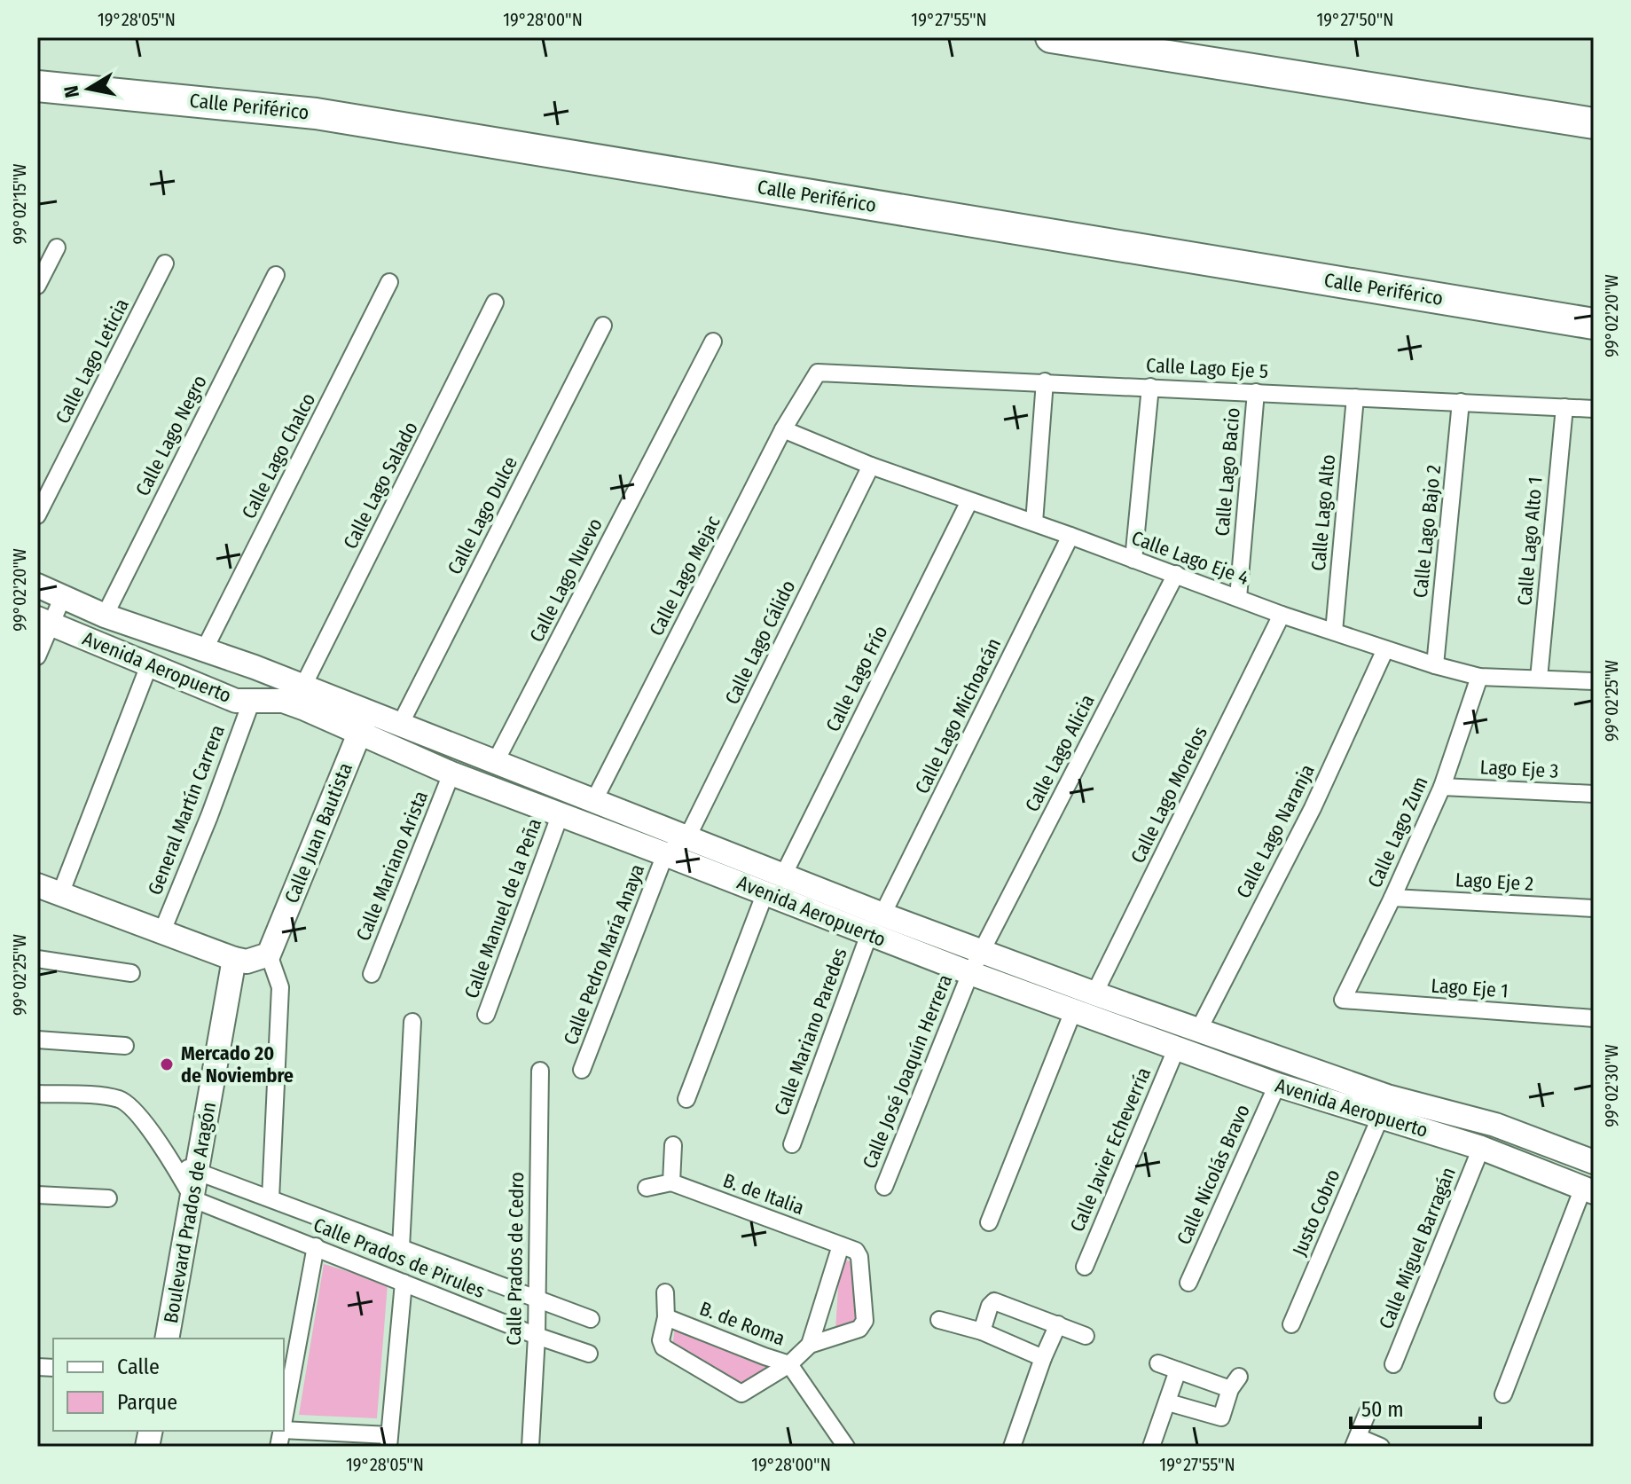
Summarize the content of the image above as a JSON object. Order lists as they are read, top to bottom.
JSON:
{
  "streets": {
    "highway": ["Calle Periférico"],
    "street": [
      "Calle Lago Leticia",
      "Calle Lago Eje 5",
      "Calle Lago Negro",
      "Calle Lago Chalco",
      "Calle Lago Bacio",
      "Calle Lago Salado",
      "Calle Lago Alto",
      "Calle Lago Dulce",
      "Calle Lago Bajo 2",
      "Calle Lago Alto 1",
      "Calle Lago Eje 4",
      "Calle Lago Mejac",
      "Calle Lago Nuevo",
      "Calle Lago Cálido",
      "Avenida Aeropuerto",
      "Calle Lago Frío",
      "Calle Lago Michoacán",
      "Calle Lago Alicia",
      "Lago Eje 3",
      "Calle Lago Morelos",
      "General Martín Carrera",
      "Calle Lago Naranja",
      "Calle Lago Zum",
      "Calle Juan Bautista",
      "Calle Mariano Arista",
      "Lago Eje 2",
      "Calle Manuel de la Peña",
      "Calle Pedro María Anaya",
      "Lago Eje 1",
      "Calle Mariano Paredes",
      "Calle José Joaquín Herrera",
      "Calle Javier Echeverría",
      "Calle Nicolás Bravo",
      "B. de Italia",
      "Boulevard Prados de Aragón",
      "Justo Cobro",
      "Calle Miguel Barragán",
      "Calle Prados de Pirules",
      "Calle Prados de Cedro",
      "B. de Roma"
    ]
  },
  "crossings": [
    ["Calle Lago Eje 5", "Calle Lago Bacio"],
    ["Calle Lago Eje 5", "Calle Lago Alto"],
    ["Calle Lago Eje 5", "Calle Lago Bajo 2"],
    ["Calle Lago Eje 5", "Calle Lago Alto 1"],
    ["Calle Lago Eje 5", "Calle Lago Mejac"],
    ["Calle Lago Negro", "Avenida Aeropuerto"],
    ["Calle Lago Chalco", "Avenida Aeropuerto"],
    ["Calle Lago Bacio", "Calle Lago Eje 4"],
    ["Calle Lago Salado", "Avenida Aeropuerto"],
    ["Calle Lago Alto", "Calle Lago Eje 4"],
    ["Calle Lago Dulce", "Avenida Aeropuerto"],
    ["Calle Lago Bajo 2", "Calle Lago Eje 4"],
    ["Calle Lago Alto 1", "Calle Lago Eje 4"],
    ["Calle Lago Eje 4", "Calle Lago Mejac"],
    ["Calle Lago Eje 4", "Calle Lago Cálido"],
    ["Calle Lago Eje 4", "Calle Lago Frío"],
    ["Calle Lago Eje 4", "Calle Lago Michoacán"],
    ["Calle Lago Eje 4", "Calle Lago Alicia"],
    ["Calle Lago Eje 4", "Calle Lago Morelos"],
    ["Calle Lago Eje 4", "Calle Lago Naranja"],
    ["Calle Lago Eje 4", "Calle Lago Zum"],
    ["Calle Lago Mejac", "Avenida Aeropuerto"],
    ["Calle Lago Nuevo", "Avenida Aeropuerto"],
    ["Calle Lago Cálido", "Avenida Aeropuerto"],
    ["Avenida Aeropuerto", "Calle Lago Frío"],
    ["Avenida Aeropuerto", "Calle Lago Michoacán"],
    ["Avenida Aeropuerto", "Calle Lago Alicia"],
    ["Avenida Aeropuerto", "Calle Lago Morelos"],
    ["Avenida Aeropuerto", "General Martín Carrera"],
    ["Avenida Aeropuerto", "Calle Lago Naranja"],
    ["Avenida Aeropuerto", "Calle Juan Bautista"],
    ["Avenida Aeropuerto", "Calle Mariano Arista"],
    ["Avenida Aeropuerto", "Calle Manuel de la Peña"],
    ["Avenida Aeropuerto", "Calle Pedro María Anaya"],
    ["Avenida Aeropuerto", "Calle Mariano Paredes"],
    ["Avenida Aeropuerto", "Calle José Joaquín Herrera"],
    ["Avenida Aeropuerto", "Calle Javier Echeverría"],
    ["Avenida Aeropuerto", "Calle Nicolás Bravo"],
    ["Avenida Aeropuerto", "Justo Cobro"],
    ["Avenida Aeropuerto", "Calle Miguel Barragán"],
    ["Calle Lago Alicia", "Calle José Joaquín Herrera"],
    ["Lago Eje 3", "Calle Lago Zum"],
    ["Calle Lago Zum", "Lago Eje 2"],
    ["Calle Lago Zum", "Lago Eje 1"],
    ["Boulevard Prados de Aragón", "Calle Prados de Pirules"],
    ["Calle Prados de Pirules", "Calle Prados de Cedro"]
  ],
  "places": ["Mercado 20 de Noviembre"],
  "legend": ["Calle", "Parque"],
  "scale_bar": "50 m",
  "north": "left",
  "coordinates": [
    "19°28'05\"N",
    "19°28'00\"N",
    "19°27'55\"N",
    "19°27'50\"N",
    "99°02'15\"W",
    "99°02'20\"W",
    "99°02'25\"W",
    "99°02'30\"W"
  ]
}
